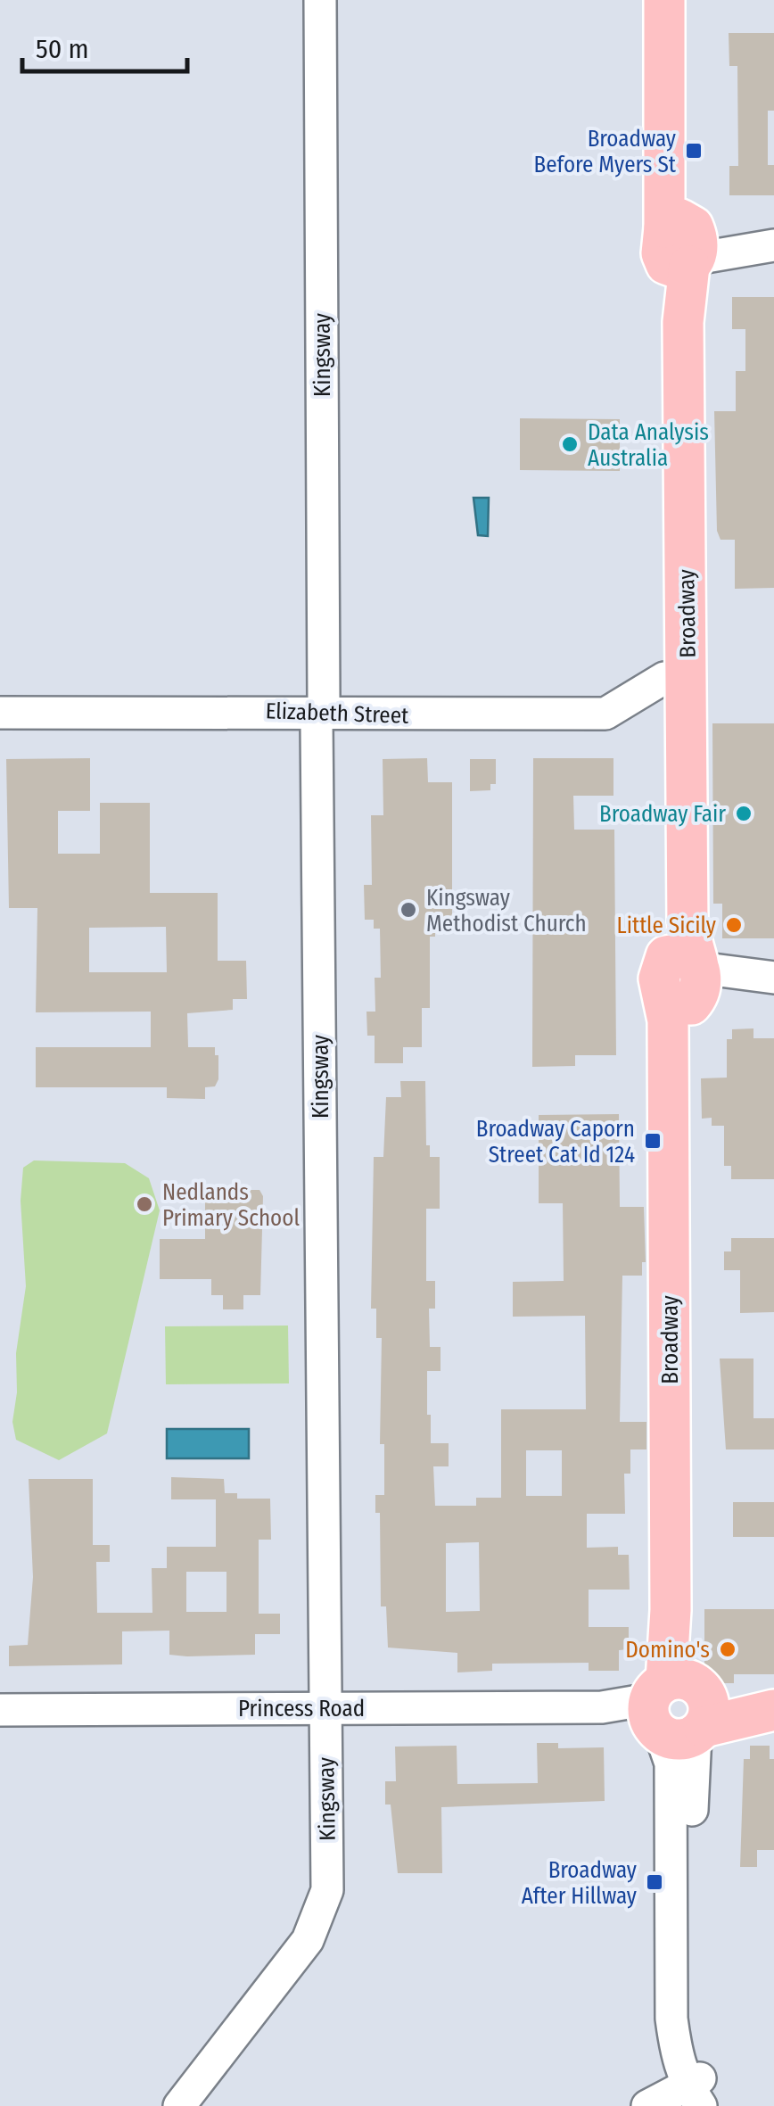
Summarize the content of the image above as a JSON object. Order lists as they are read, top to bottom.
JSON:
{
  "streets": {
    "main road": ["Broadway", "Princess Road"],
    "street": ["Kingsway", "Elizabeth Street"]
  },
  "crossings": [
    ["Kingsway", "Elizabeth Street"],
    ["Kingsway", "Princess Road"],
    ["Broadway", "Elizabeth Street"],
    ["Broadway", "Princess Road"]
  ],
  "places": {
    "transit": ["Broadway Before Myers St", "Broadway Caporn Street Cat Id 124", "Broadway After Hillway"],
    "other": [
      "Data Analysis Australia",
      "Broadway Fair",
      "Kingsway Methodist Church",
      "Little Sicily",
      "Nedlands Primary School",
      "Domino's"
    ]
  },
  "scale_bar": "50 m"
}
